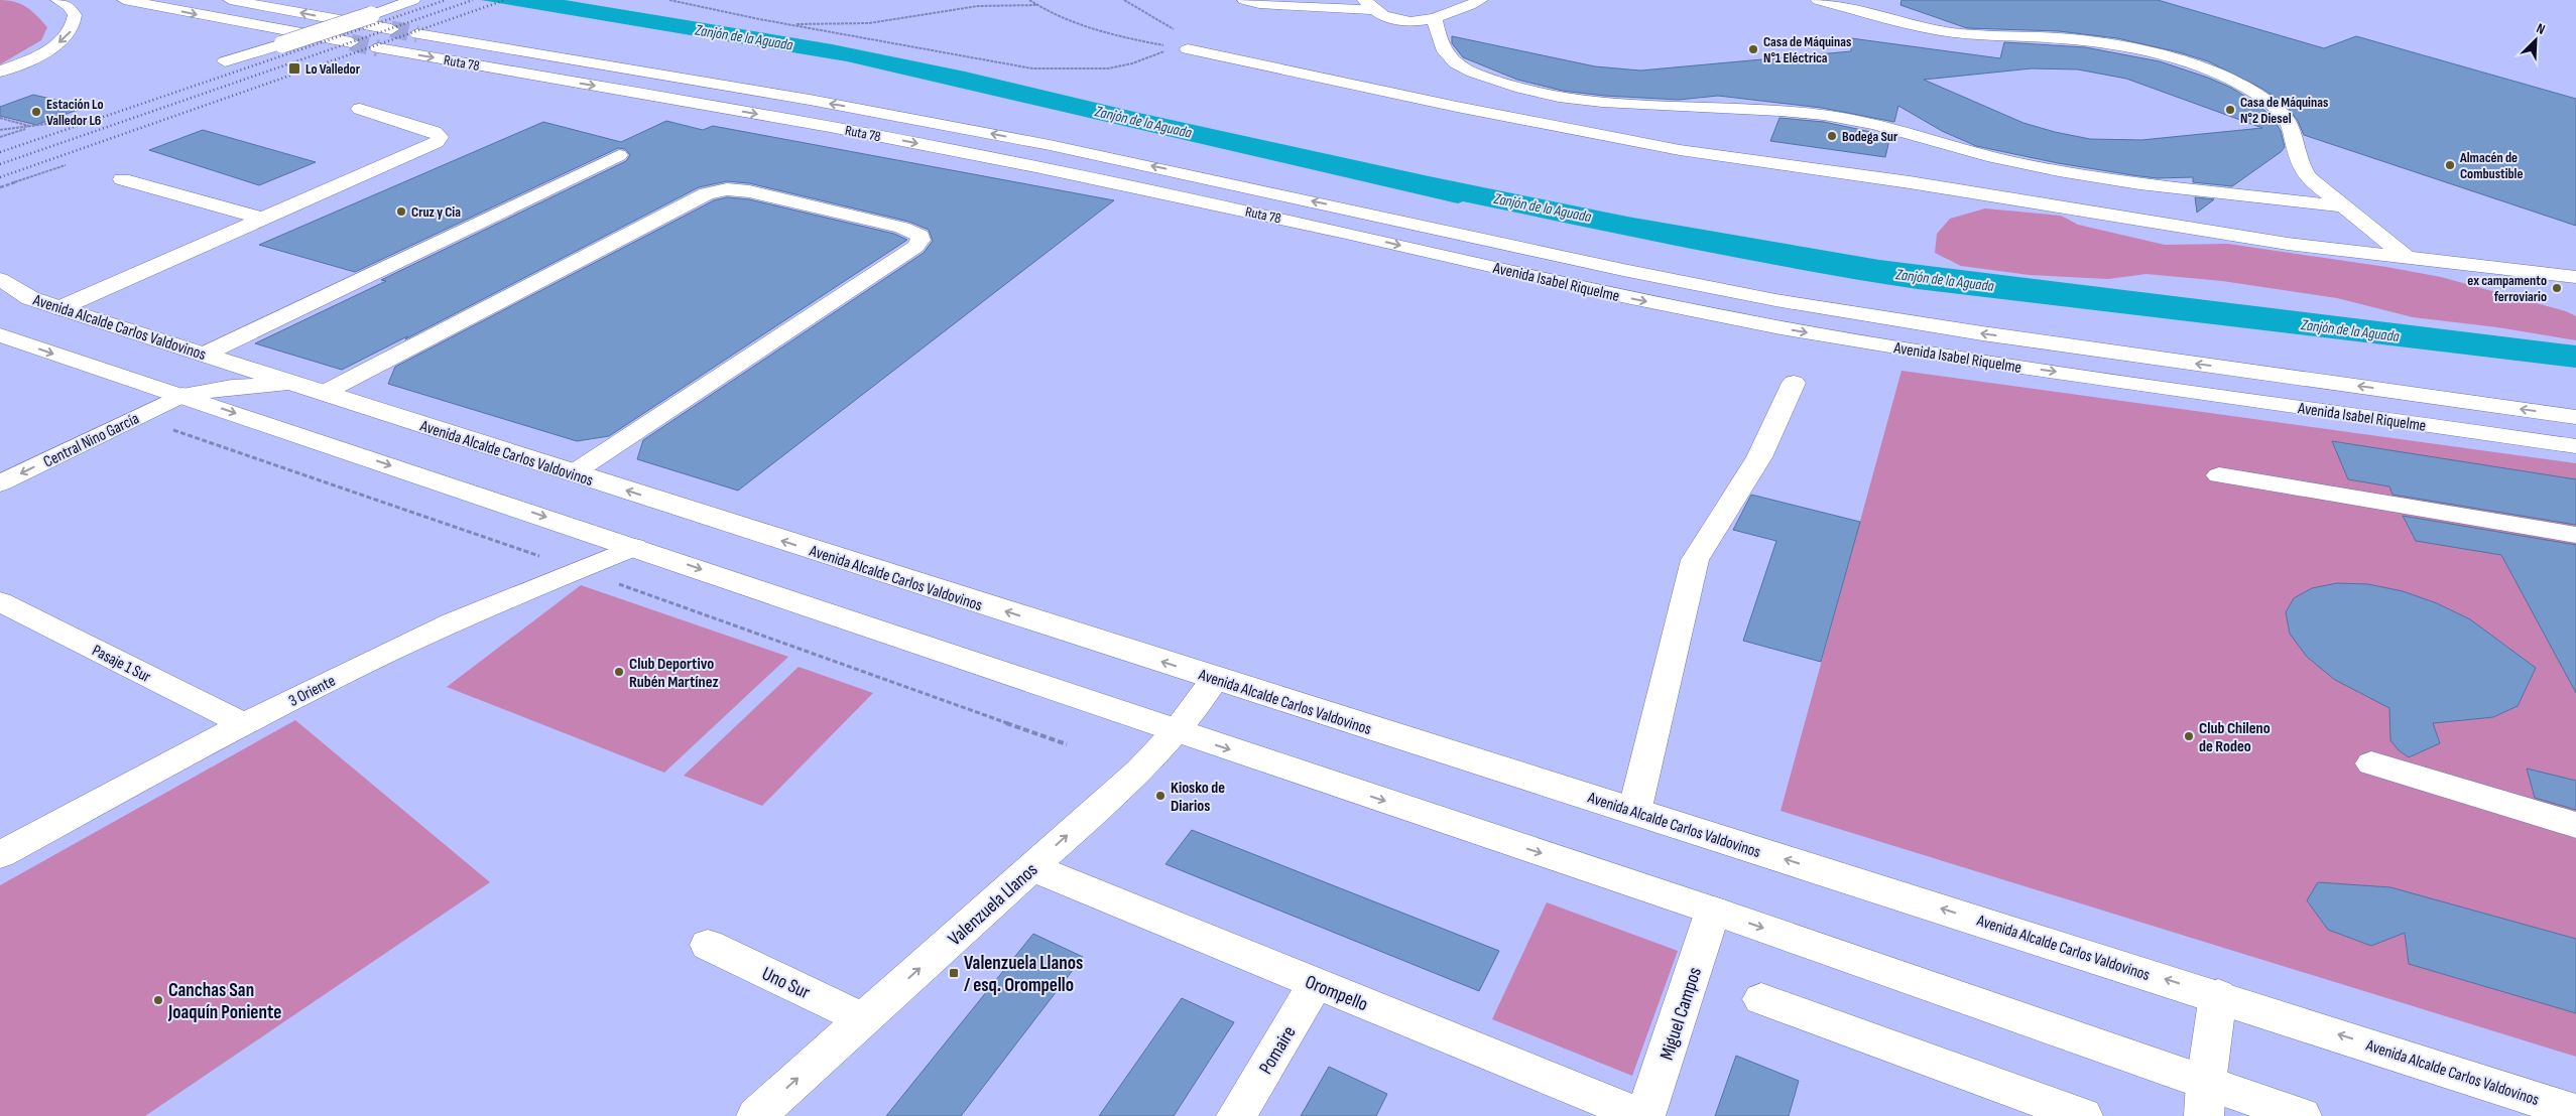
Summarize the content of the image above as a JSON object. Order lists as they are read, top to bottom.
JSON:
{
  "streets": {
    "main road": [
      "Ruta 78",
      "Avenida Isabel Riquelme",
      "Avenida Alcalde Carlos Valdovinos",
      "Central Nino García",
      "Pasaje 1 Sur",
      "3 Oriente",
      "Valenzuela Llanos",
      "Uno Sur",
      "Orompello",
      "Miguel Campos",
      "Pomaire"
    ]
  },
  "crossings": [
    ["Ruta 78", "Avenida Isabel Riquelme"],
    ["Avenida Alcalde Carlos Valdovinos", "Valenzuela Llanos"],
    ["Pasaje 1 Sur", "3 Oriente"],
    ["Valenzuela Llanos", "Uno Sur"],
    ["Valenzuela Llanos", "Orompello"],
    ["Orompello", "Miguel Campos"],
    ["Orompello", "Pomaire"]
  ],
  "one_way": ["Valenzuela Llanos"],
  "water": ["Zanjón de la Aguada"],
  "places": {
    "other": [
      "Casa de Máquinas N°1 Eléctrica",
      "Casa de Máquinas N°2 Diesel",
      "Estación Lo Valledor L6",
      "Bodega Sur",
      "Almacén de Combustible",
      "Cruz y Cia",
      "ex campamento ferroviario",
      "Club Deportivo Rubén Martínez",
      "Club Chileno de Rodeo",
      "Kiosko de Diarios",
      "Canchas San Joaquín Poniente"
    ],
    "transit": ["Lo Valledor", "Valenzuela Llanos / esq. Orompello"]
  },
  "north": "top right"
}
